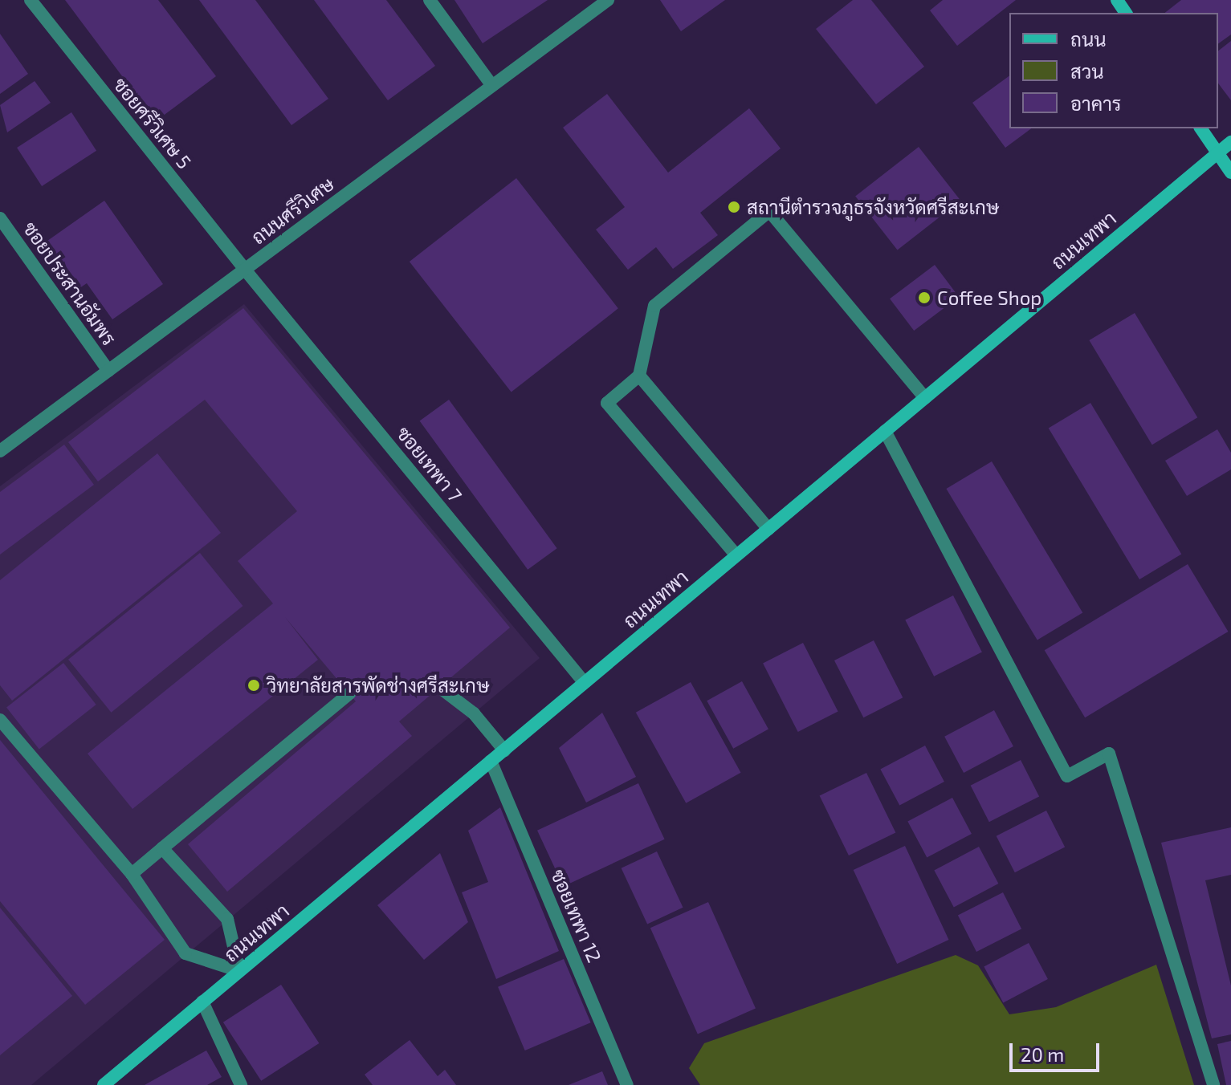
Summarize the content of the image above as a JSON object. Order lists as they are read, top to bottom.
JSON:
{
  "streets": {
    "main road": ["ถนนเทพา"],
    "street": [
      "ซอยศรีวิเศษ 5",
      "ถนนศรีวิเศษ",
      "ซอยประสานอัมพร",
      "ซอยเทพา 7",
      "ซอยเทพา 12"
    ]
  },
  "crossings": [
    ["ซอยศรีวิเศษ 5", "ถนนศรีวิเศษ"],
    ["ซอยศรีวิเศษ 5", "ซอยเทพา 7"],
    ["ถนนศรีวิเศษ", "ซอยประสานอัมพร"],
    ["ถนนศรีวิเศษ", "ซอยเทพา 7"],
    ["ถนนเทพา", "ซอยเทพา 7"],
    ["ถนนเทพา", "ซอยเทพา 12"]
  ],
  "places": ["สถานีตำรวจภูธรจังหวัดศรีสะเกษ", "Coffee Shop", "วิทยาลัยสารพัดช่างศรีสะเกษ"],
  "legend": ["ถนน", "สวน", "อาคาร"],
  "scale_bar": "20 m"
}
